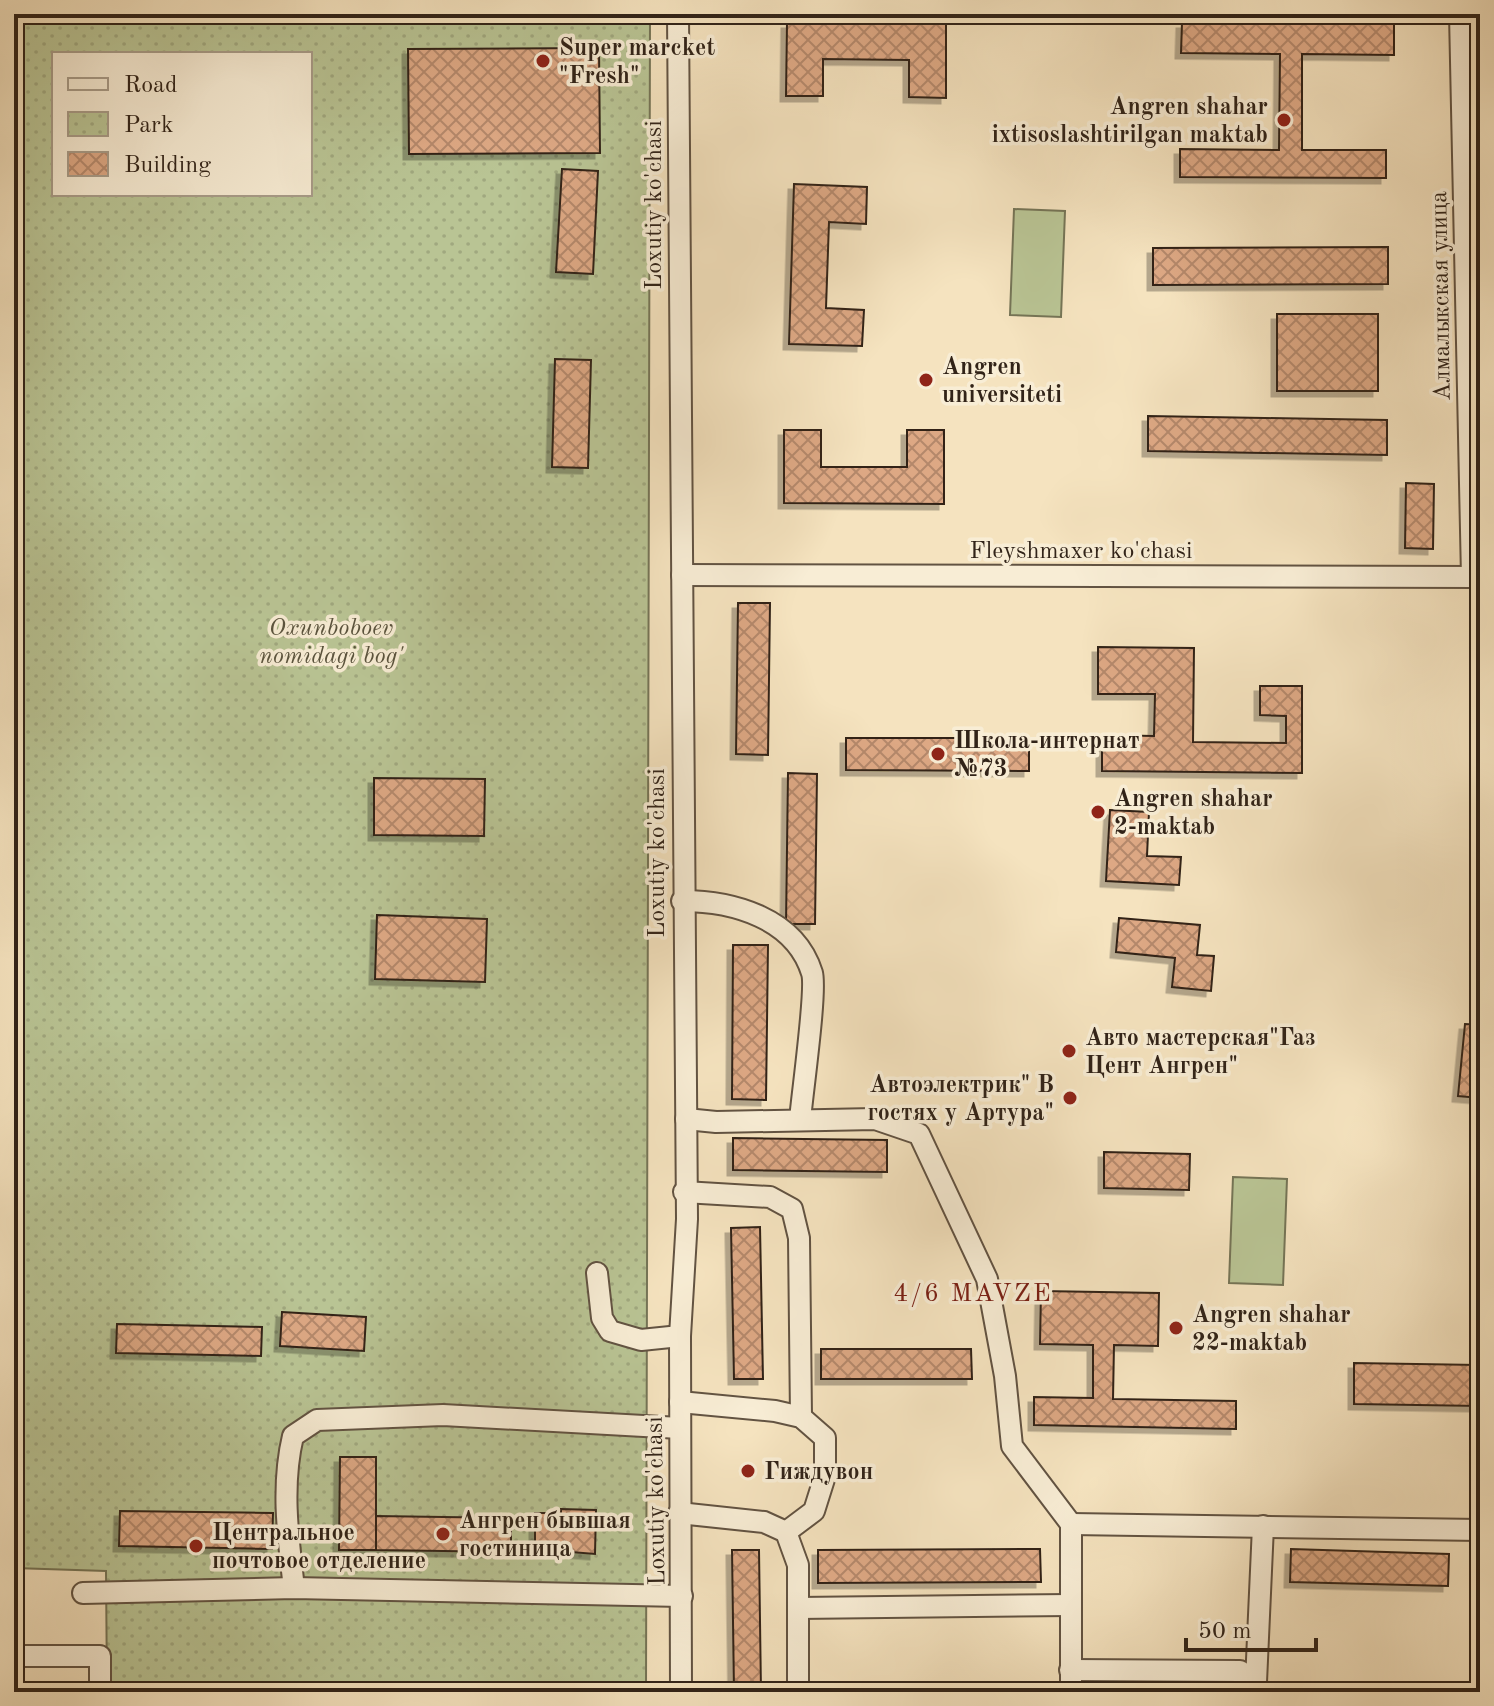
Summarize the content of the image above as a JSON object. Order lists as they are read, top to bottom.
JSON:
{
  "streets": {
    "street": ["Loxutiy ko'chasi", "Алмалыкская улица", "Fleyshmaxer ko'chasi"]
  },
  "crossings": [
    ["Loxutiy ko'chasi", "Fleyshmaxer ko'chasi"],
    ["Алмалыкская улица", "Fleyshmaxer ko'chasi"]
  ],
  "districts": ["4/6 MAVZE"],
  "parks": ["Oxunboboev nomidagi bog'"],
  "places": [
    "Super marcket \"Fresh\"",
    "Angren shahar ixtisoslashtirilgan maktab",
    "Angren universiteti",
    "Школа-интернат №73",
    "Angren shahar 2-maktab",
    "Авто мастерская\"Газ Цент Ангрен\"",
    "Автоэлектрик\" В гостях у Артура\"",
    "Angren shahar 22-maktab",
    "Гиждувон",
    "Ангрен бывшая гостиница",
    "Центральное почтовое отделение"
  ],
  "legend": ["Road", "Park", "Building"],
  "scale_bar": "50 m"
}
